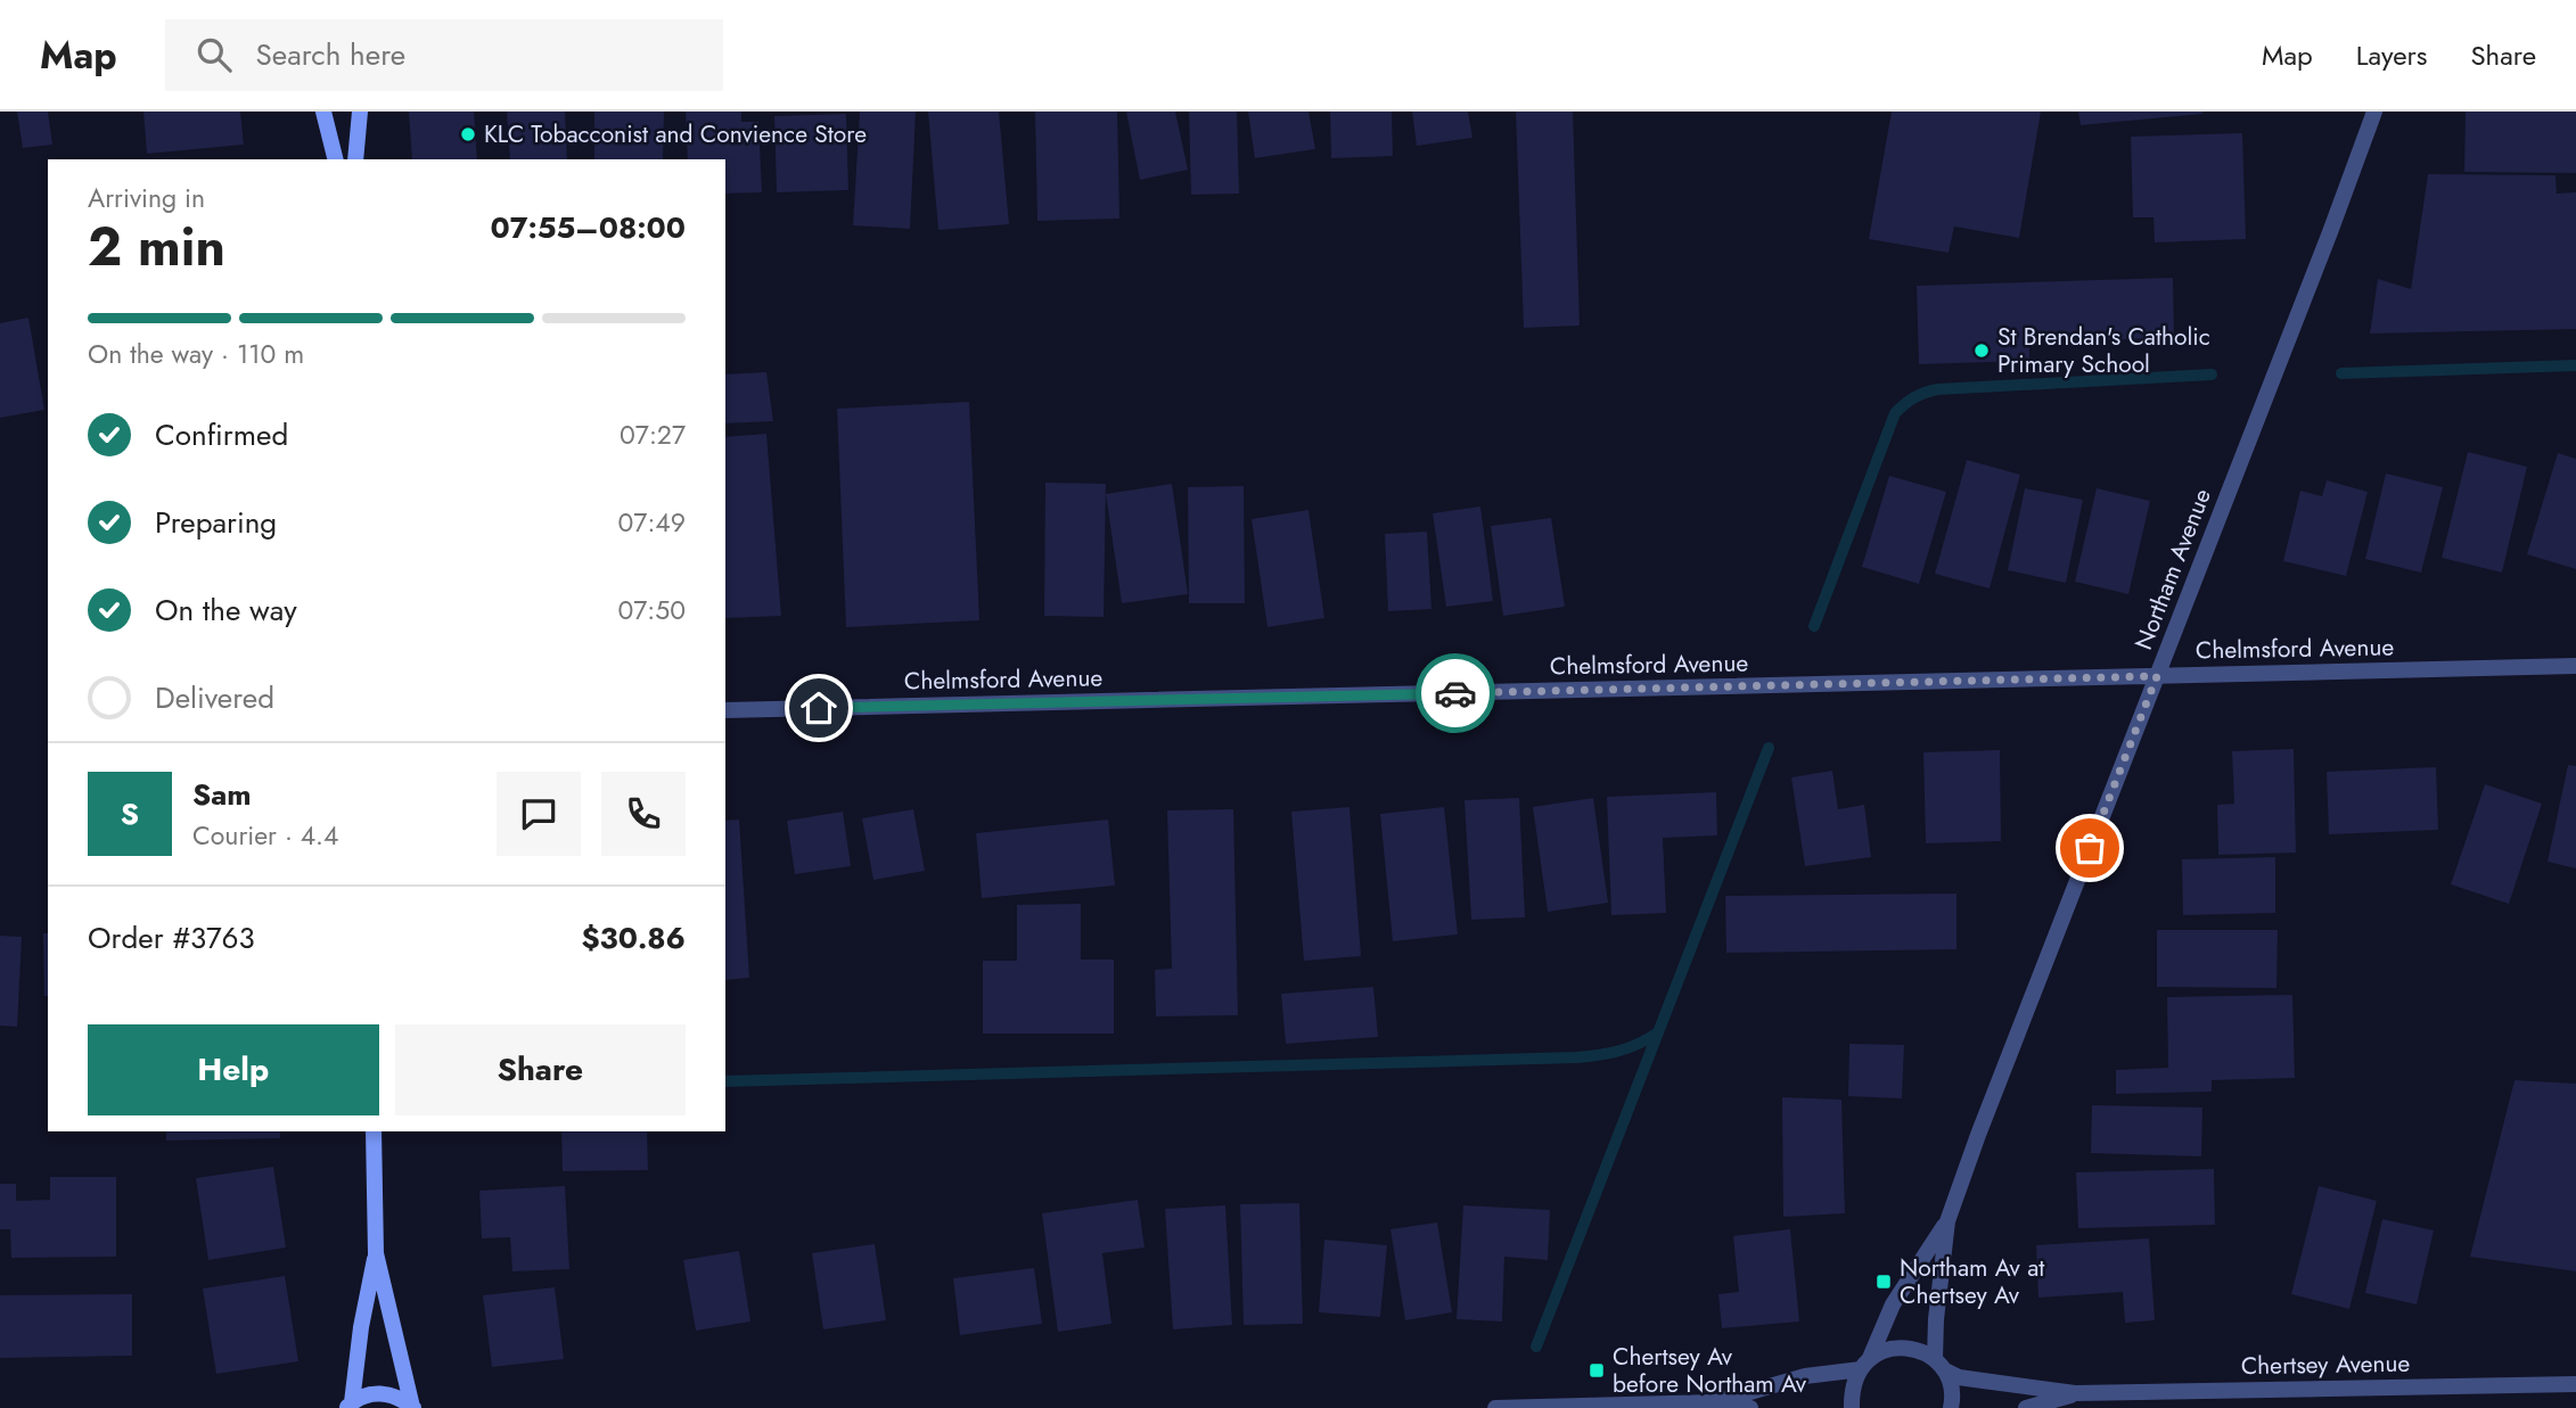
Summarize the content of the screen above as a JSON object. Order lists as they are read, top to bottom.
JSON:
{
  "streets": {
    "street": ["Northam Avenue", "Chelmsford Avenue", "Chertsey Avenue"]
  },
  "crossings": [
    ["Northam Avenue", "Chelmsford Avenue"],
    ["Northam Avenue", "Chertsey Avenue"]
  ],
  "places": {
    "other": ["KLC Tobacconist and Convience Store", "St Brendan's Catholic Primary School"],
    "transit": ["Northam Av at Chertsey Av", "Chertsey Av before Northam Av"]
  },
  "page": {
    "header": "Map",
    "search": "Search here",
    "nav": ["Map", "Layers", "Share"],
    "heading": ["2 min", "Arriving in", "07:55–08:00"],
    "panel": [
      "Sam",
      "Courier · 4.4",
      "Order #3763",
      "$30.86"
    ],
    "bar": "On the way · 110 m",
    "list": [
      ["Confirmed", "07:27"],
      ["Preparing", "07:49"],
      ["On the way", "07:50"],
      "Delivered"
    ],
    "round": "S",
    "buttons": ["Help", "Share"]
  }
}
